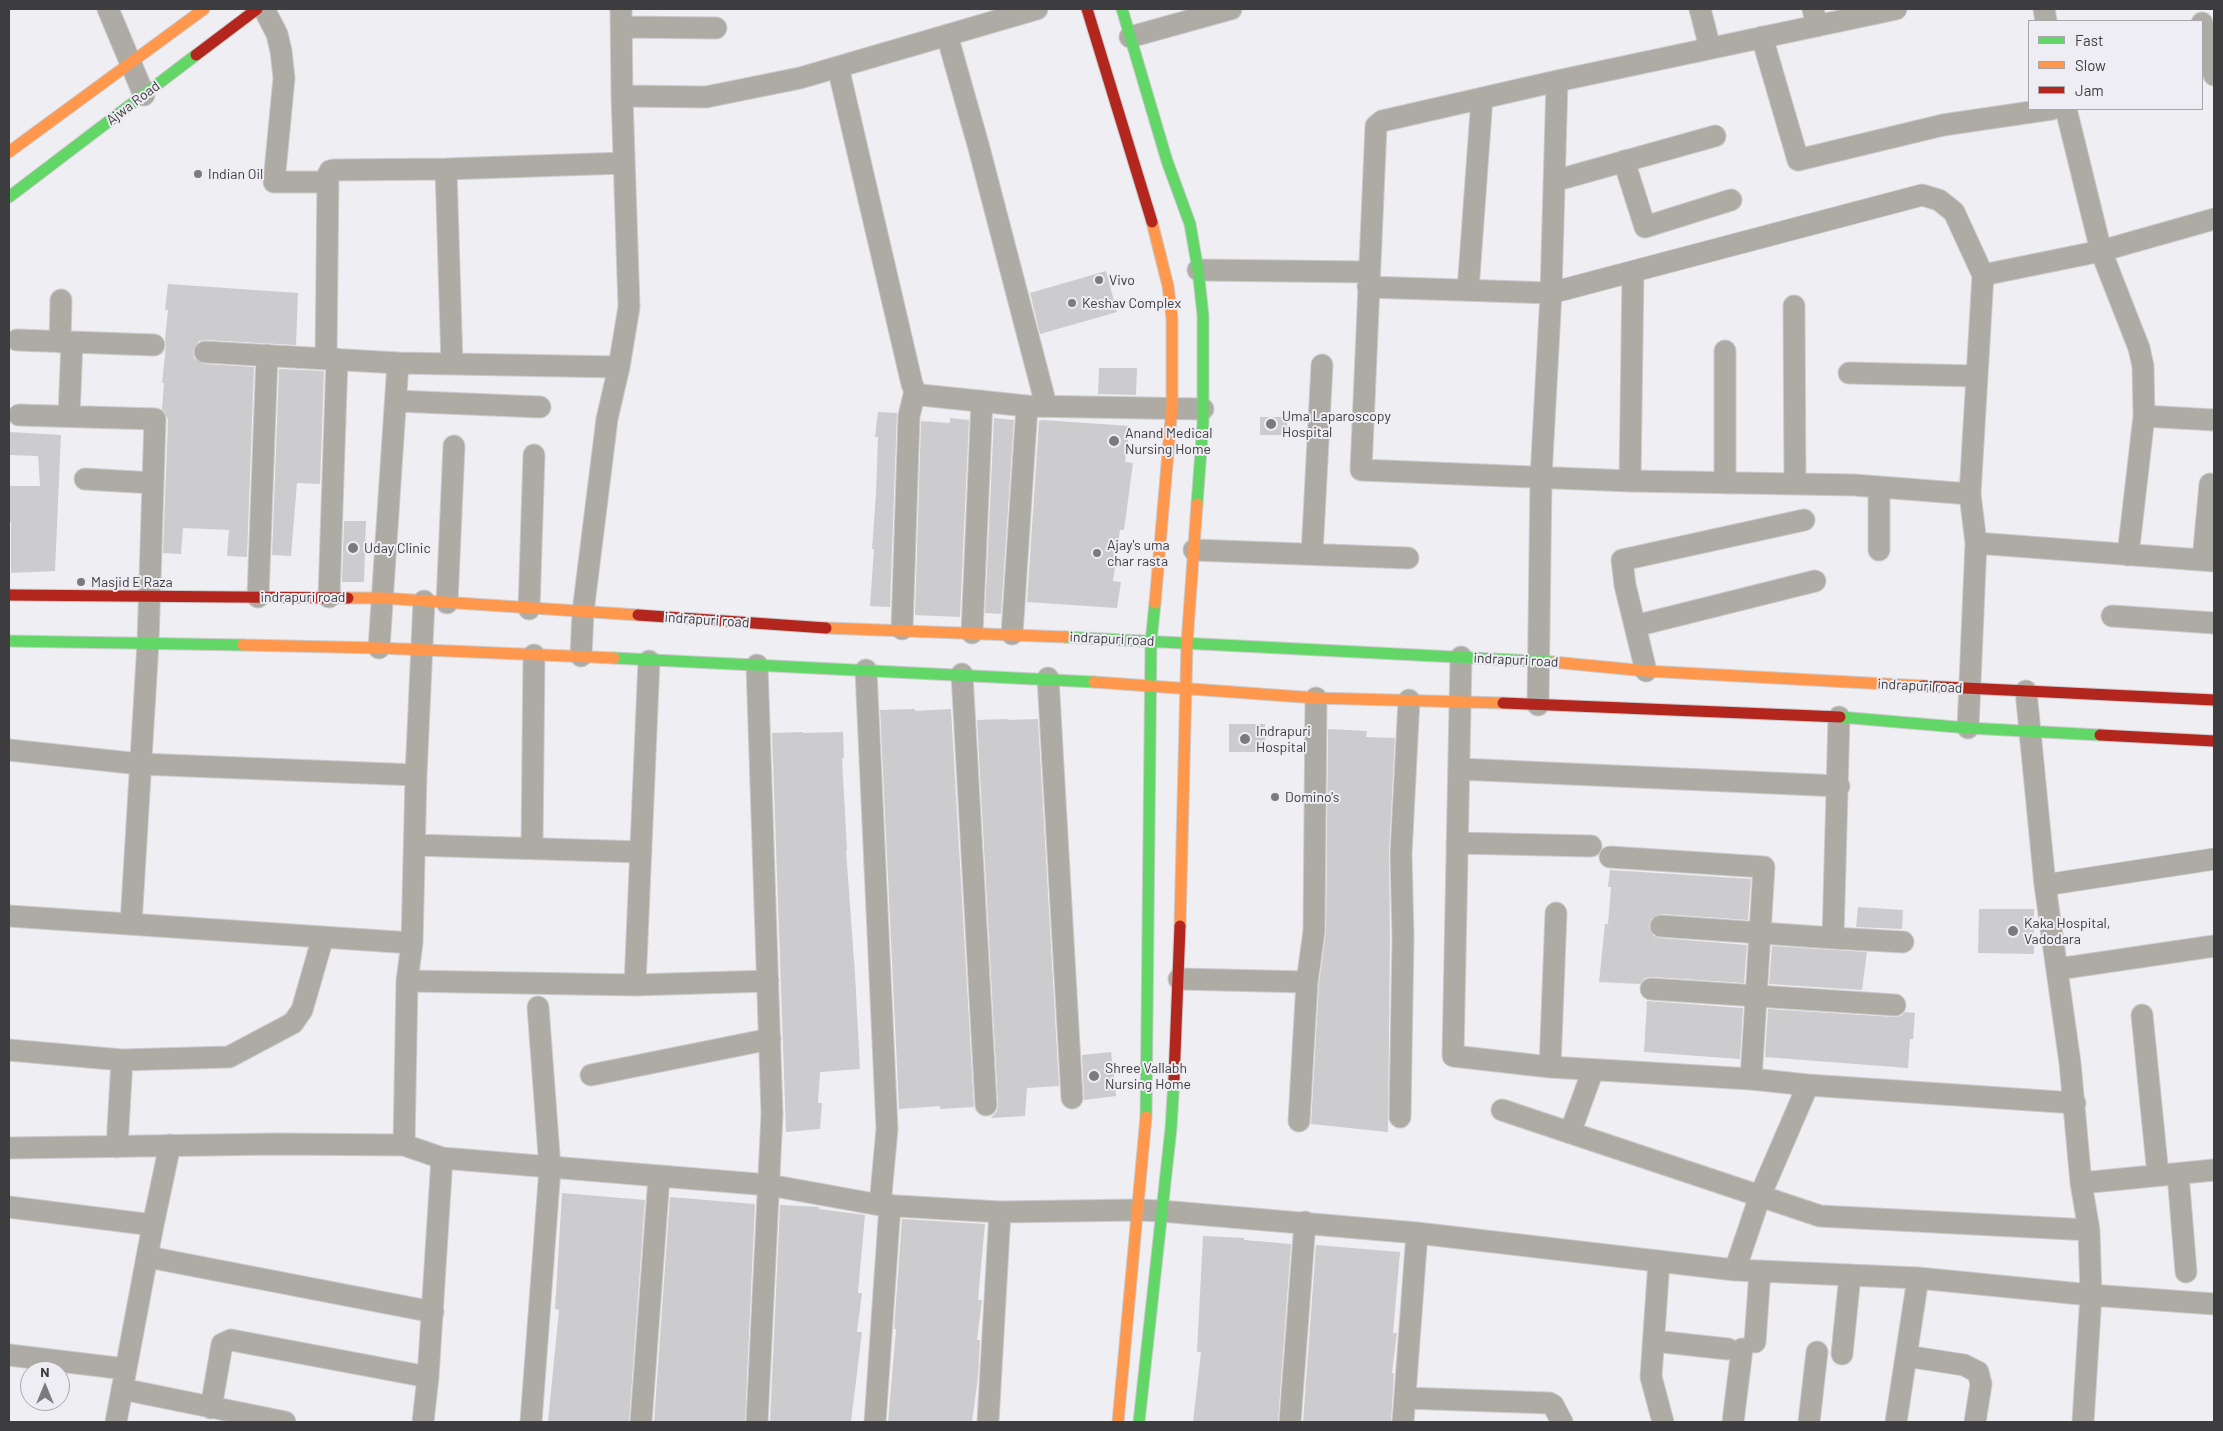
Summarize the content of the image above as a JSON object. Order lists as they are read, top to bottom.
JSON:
{
  "streets": {
    "main road": ["Ajwa Road", "indrapuri road"]
  },
  "places": [
    "Indian Oil",
    "Vivo",
    "Keshav Complex",
    "Uma Laparoscopy Hospital",
    "Anand Medical Nursing Home",
    "Uday Clinic",
    "Ajay's uma char rasta",
    "Masjid E Raza",
    "Indrapuri Hospital",
    "Domino's",
    "Kaka Hospital, Vadodara",
    "Shree Vallabh Nursing Home"
  ],
  "legend": ["Fast", "Slow", "Jam"],
  "north": "top"
}
